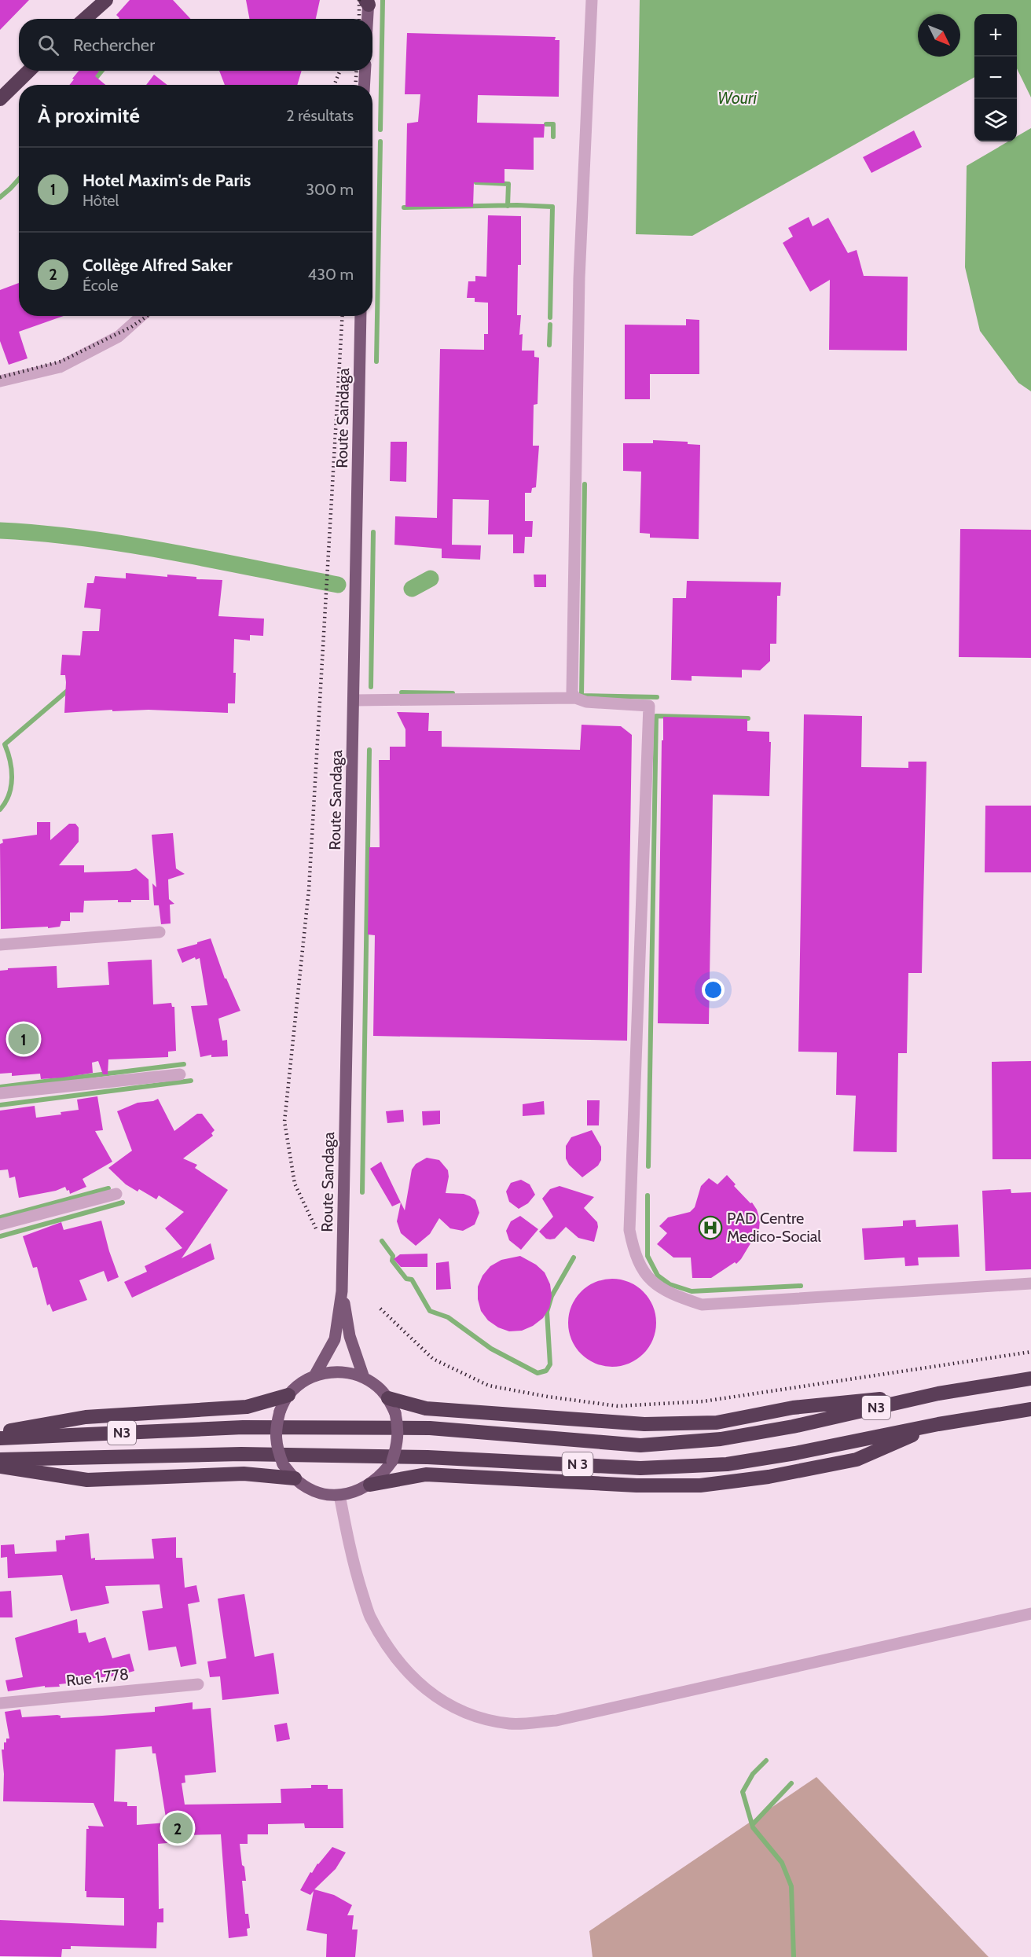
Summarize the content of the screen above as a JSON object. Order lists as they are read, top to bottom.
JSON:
{
  "streets": {
    "highway": ["N3", "N 3"],
    "main road": ["Route Sandaga"],
    "street": ["Rue 1.778"]
  },
  "water": ["Wouri"],
  "places": {
    "hospital": ["PAD Centre Medico-Social"]
  },
  "north": "bottom right",
  "page": {
    "map_buttons": ["+", "−"],
    "search": "Rechercher",
    "heading": ["À proximité", "2 résultats"],
    "list": [
      {
        "mark": "1",
        "name": "Hotel Maxim's de Paris",
        "note": "Hôtel",
        "value": "300 m"
      },
      {
        "mark": "2",
        "name": "Collège Alfred Saker",
        "note": "École",
        "value": "430 m"
      }
    ],
    "pins": ["1", "2"]
  }
}
